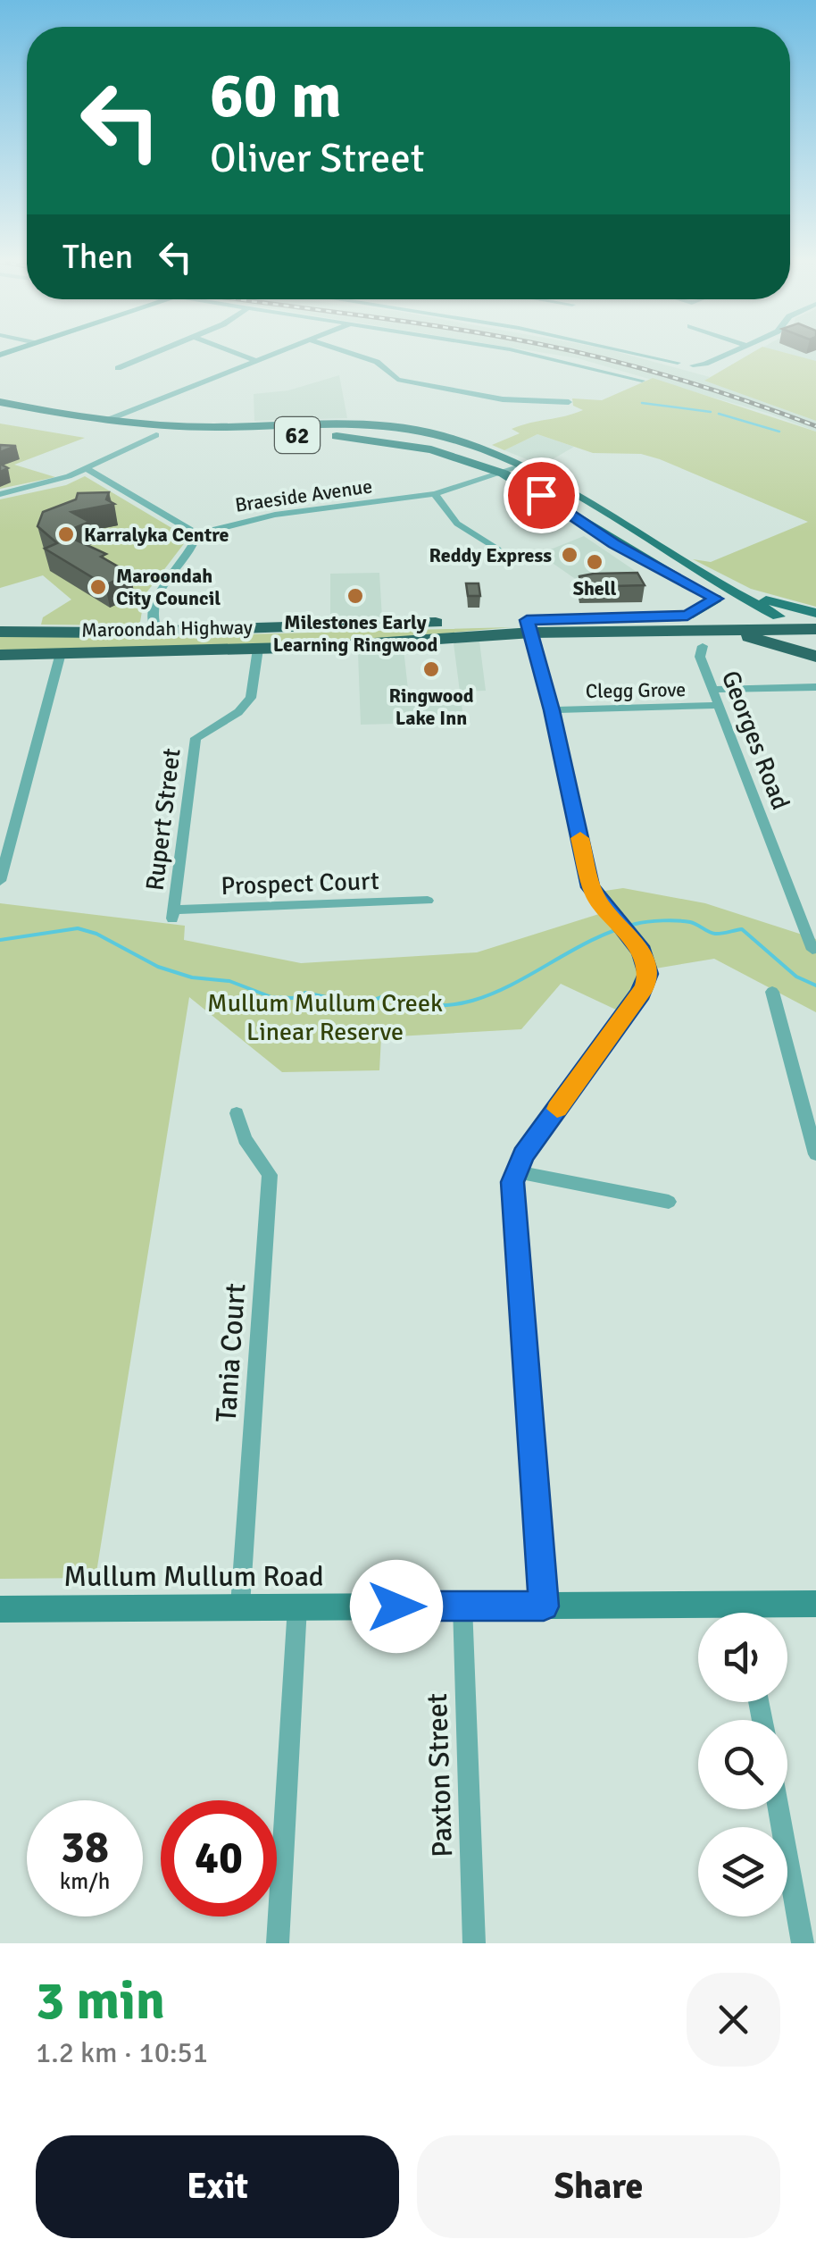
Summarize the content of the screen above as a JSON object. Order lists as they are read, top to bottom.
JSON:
{
  "streets": {
    "highway": ["62", "Maroondah Highway"],
    "street": [
      "Braeside Avenue",
      "Clegg Grove",
      "Georges Road",
      "Rupert Street",
      "Prospect Court",
      "Tania Court",
      "Mullum Mullum Road",
      "Paxton Street"
    ]
  },
  "crossings": [
    ["62", "Braeside Avenue"],
    ["62", "Maroondah Highway"],
    ["Maroondah Highway", "Rupert Street"],
    ["Clegg Grove", "Georges Road"],
    ["Rupert Street", "Prospect Court"],
    ["Tania Court", "Mullum Mullum Road"],
    ["Mullum Mullum Road", "Paxton Street"]
  ],
  "parks": ["Mullum Mullum Creek Linear Reserve"],
  "places": [
    "Karralyka Centre",
    "Reddy Express",
    "Shell",
    "Maroondah City Council",
    "Milestones Early Learning Ringwood",
    "Ringwood Lake Inn"
  ],
  "page": {
    "turn": ["60 m", "Oliver Street"],
    "then": "Then",
    "speed": "38 km/h",
    "limit": "40",
    "heading": ["3 min", "1.2 km · 10:51"],
    "buttons": ["Exit", "Share"]
  }
}
